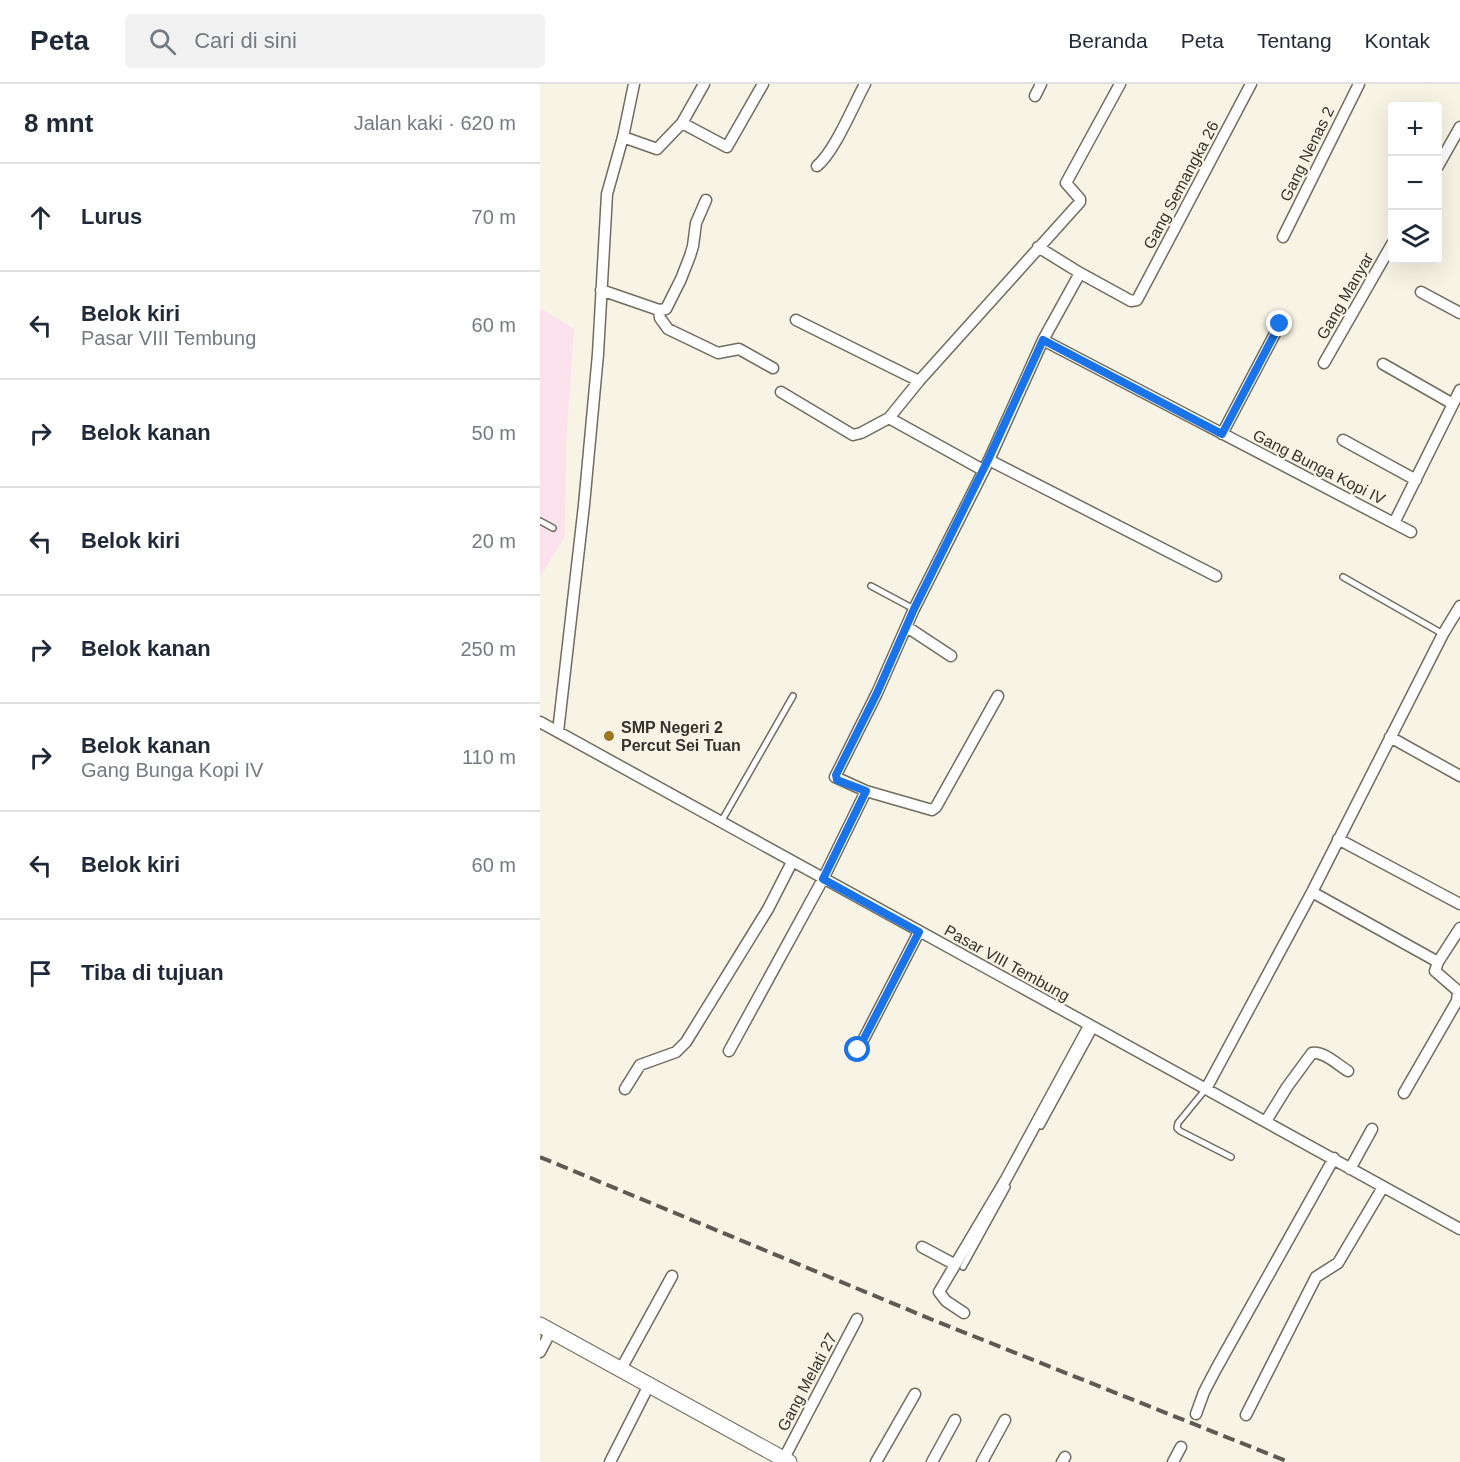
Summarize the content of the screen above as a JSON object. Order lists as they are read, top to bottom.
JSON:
{
  "streets": {
    "street": [
      "Gang Nenas 2",
      "Gang Semangka 26",
      "Gang Manyar",
      "Gang Bunga Kopi IV",
      "Pasar VIII Tembung",
      "Gang Melati 27"
    ]
  },
  "places": ["SMP Negeri 2 Percut Sei Tuan"],
  "page": {
    "header": "Peta",
    "search": "Cari di sini",
    "nav": [
      "Beranda",
      "Peta",
      "Tentang",
      "Kontak"
    ],
    "heading": ["8 mnt", "Jalan kaki · 620 m"],
    "map_buttons": ["+", "−"],
    "list": [
      ["Lurus", "70 m"],
      ["Belok kiri", "Pasar VIII Tembung", "60 m"],
      ["Belok kanan", "50 m"],
      ["Belok kiri", "20 m"],
      ["Belok kanan", "250 m"],
      ["Belok kanan", "Gang Bunga Kopi IV", "110 m"],
      ["Belok kiri", "60 m"],
      "Tiba di tujuan"
    ]
  }
}
